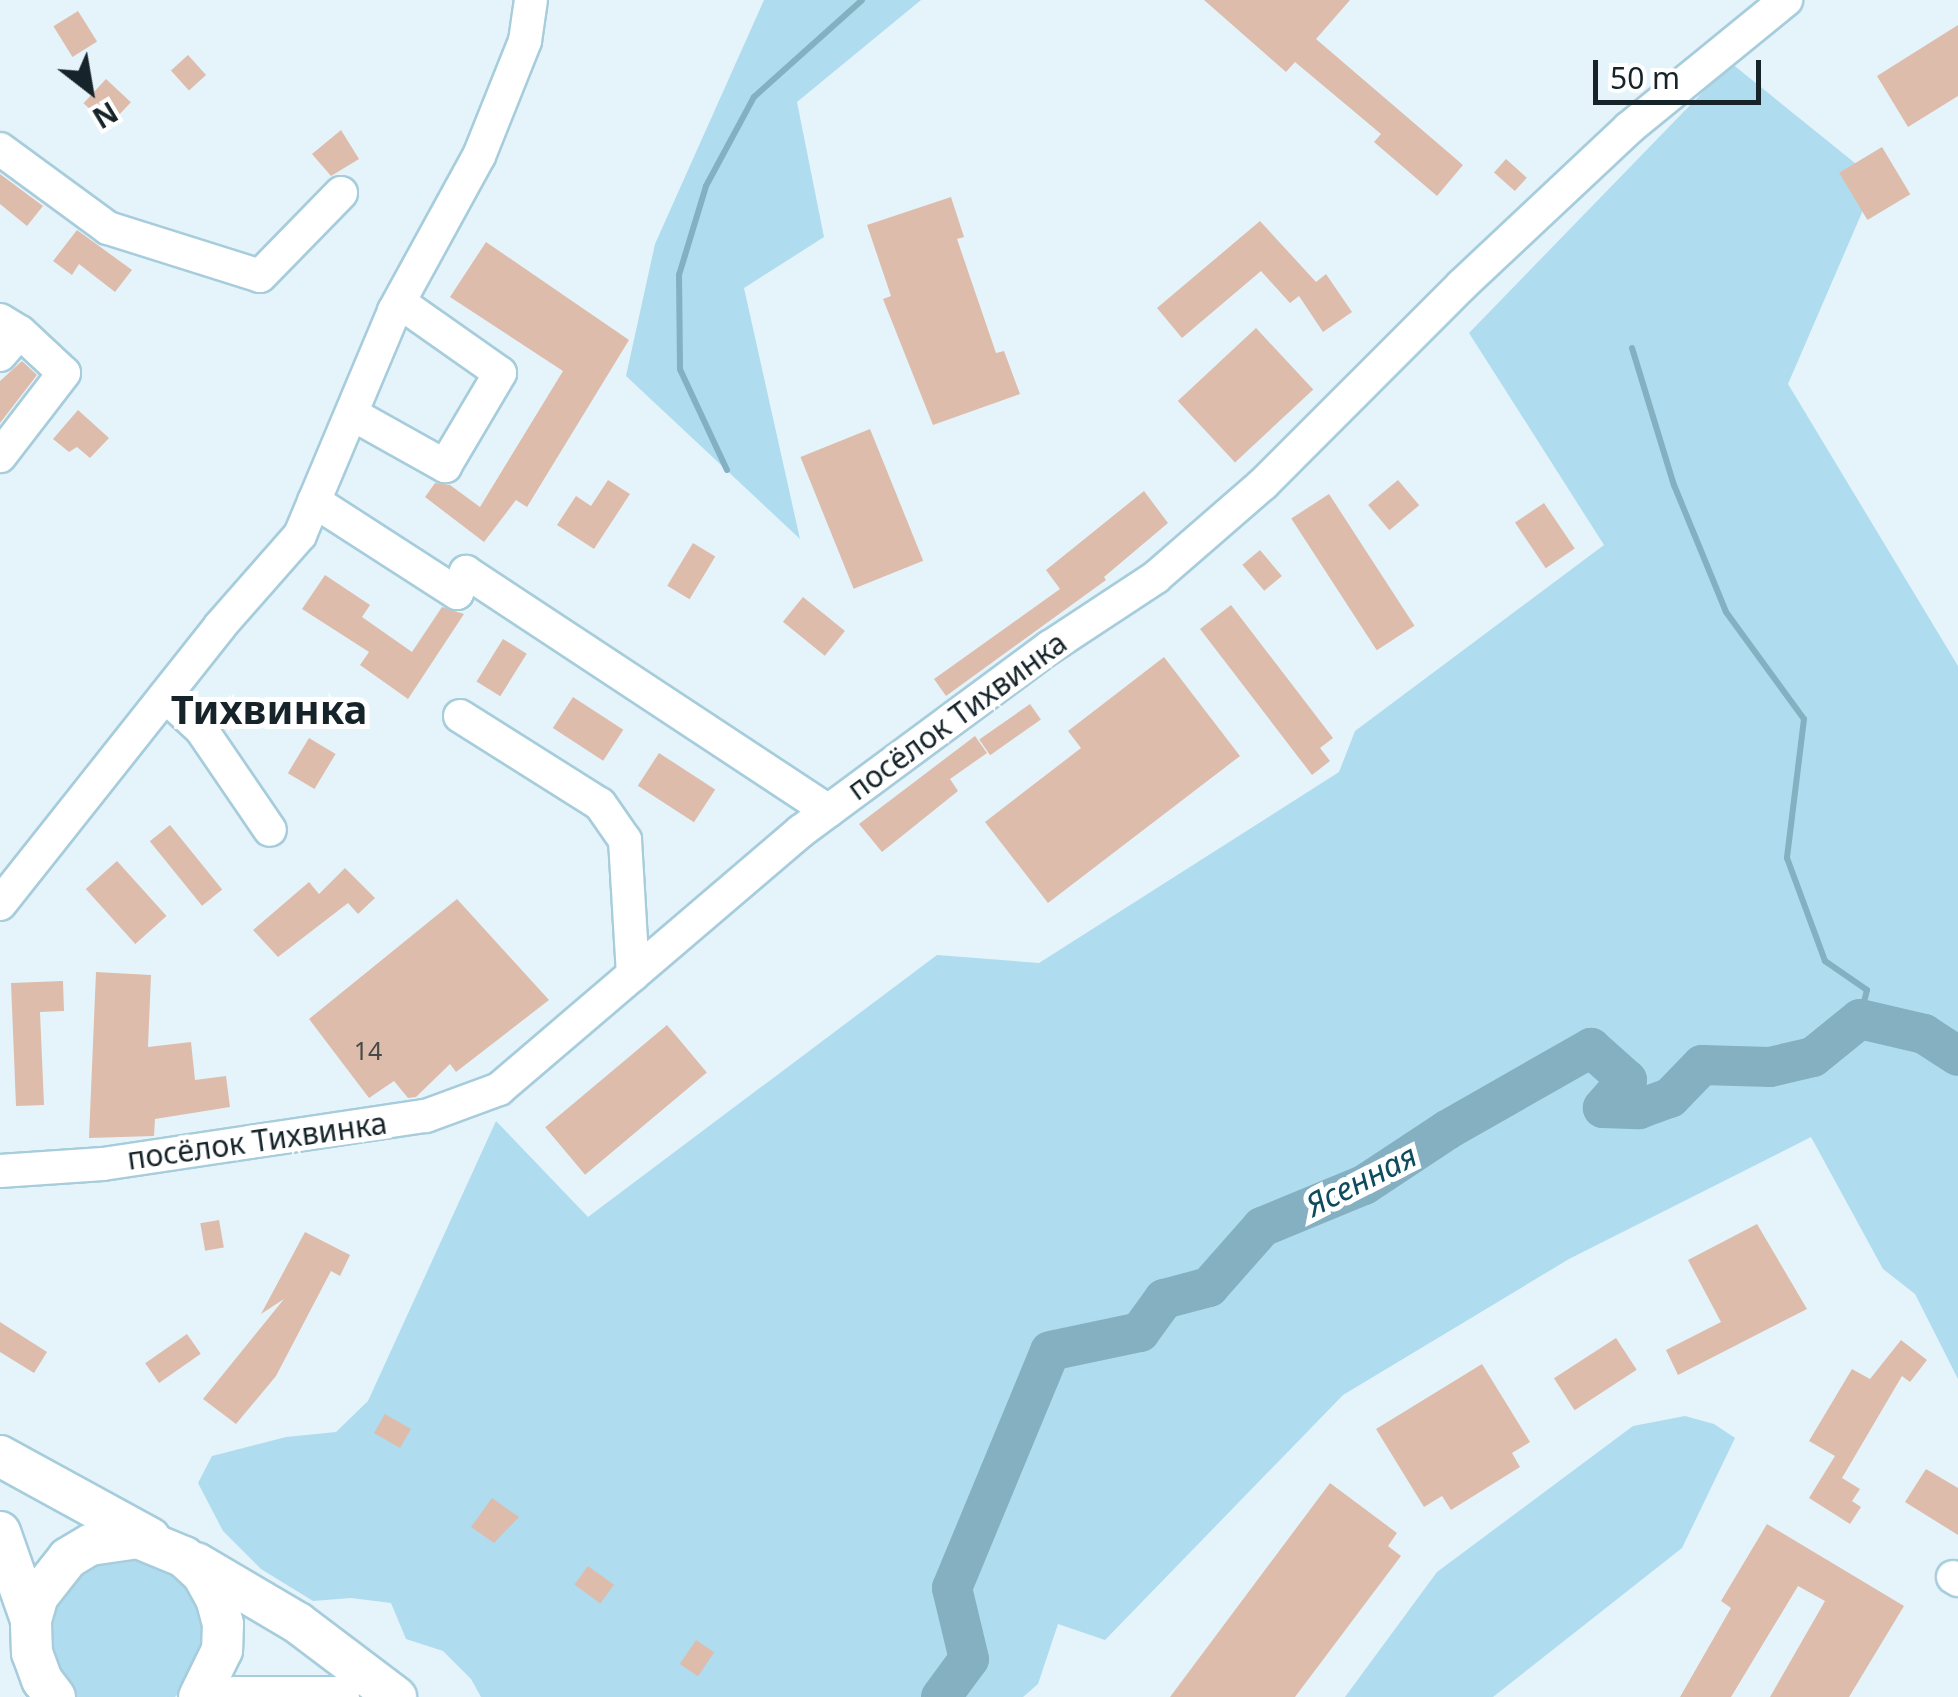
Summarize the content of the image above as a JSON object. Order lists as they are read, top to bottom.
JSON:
{
  "streets": {
    "street": ["посёлок Тихвинка"]
  },
  "districts": ["Тихвинка"],
  "water": ["Ясенная"],
  "house_numbers": ["14"],
  "scale_bar": "50 m",
  "north": "bottom right"
}
